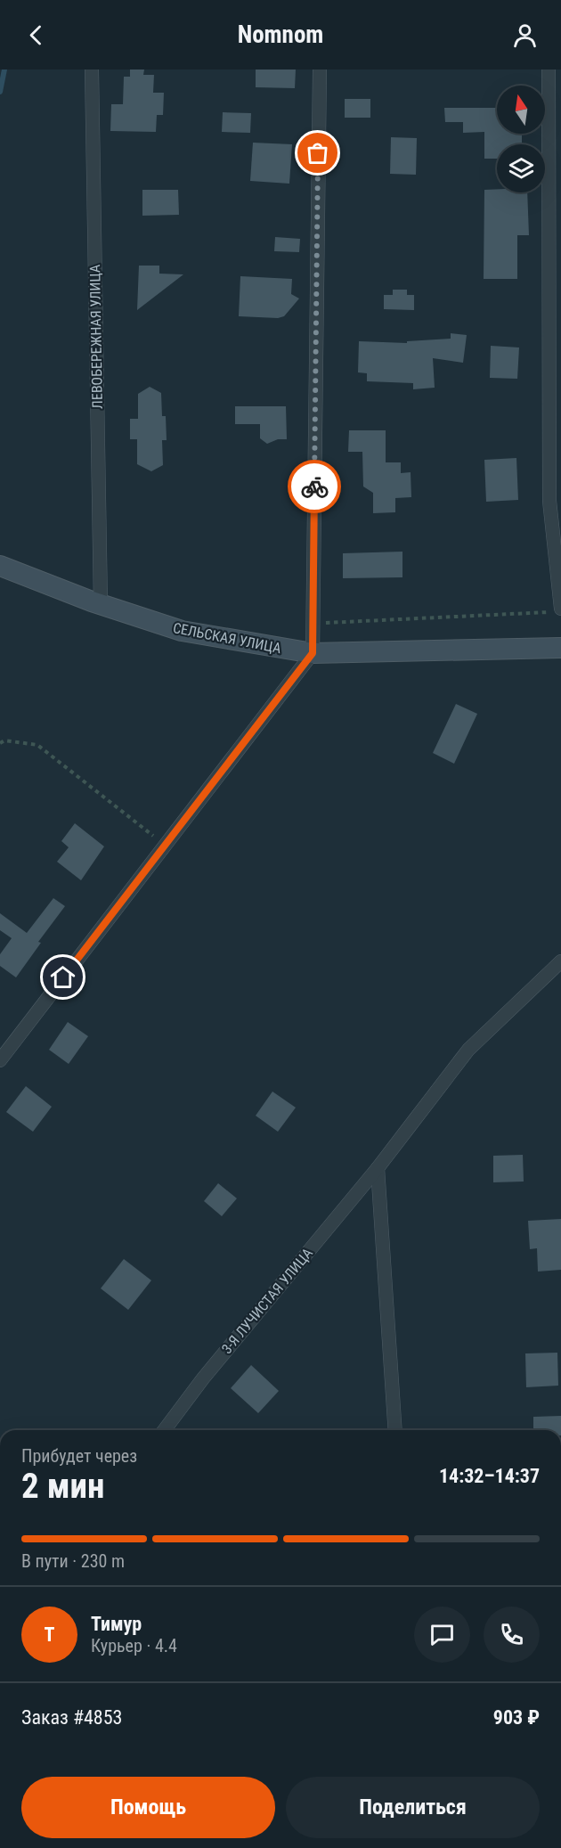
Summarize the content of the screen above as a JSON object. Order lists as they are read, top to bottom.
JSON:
{
  "streets": {
    "street": ["ЛЕВОБЕРЕЖНАЯ УЛИЦА", "СЕЛЬСКАЯ УЛИЦА", "3-Я ЛУЧИСТАЯ УЛИЦА"]
  },
  "crossings": [
    ["ЛЕВОБЕРЕЖНАЯ УЛИЦА", "СЕЛЬСКАЯ УЛИЦА"]
  ],
  "north": "top",
  "page": {
    "header": "Nomnom",
    "heading": ["2 мин", "Прибудет через", "14:32–14:37"],
    "panel": [
      "Тимур",
      "Курьер · 4.4",
      "Заказ #4853",
      "903 ₽"
    ],
    "bar": "В пути · 230 m",
    "round": "Т",
    "buttons": ["Помощь", "Поделиться"]
  }
}
